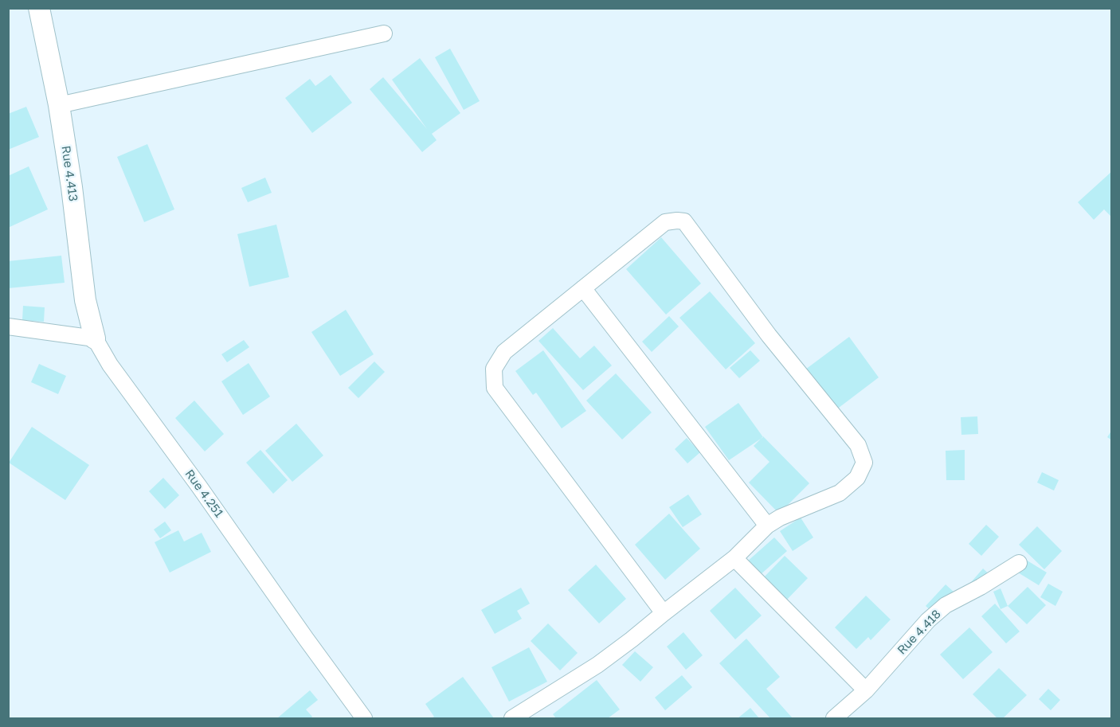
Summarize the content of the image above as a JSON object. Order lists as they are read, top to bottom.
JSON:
{
  "streets": {
    "street": ["Rue 4.413", "Rue 4.251", "Rue 4.418"]
  },
  "crossings": [
    ["Rue 4.413", "Rue 4.251"]
  ]
}
